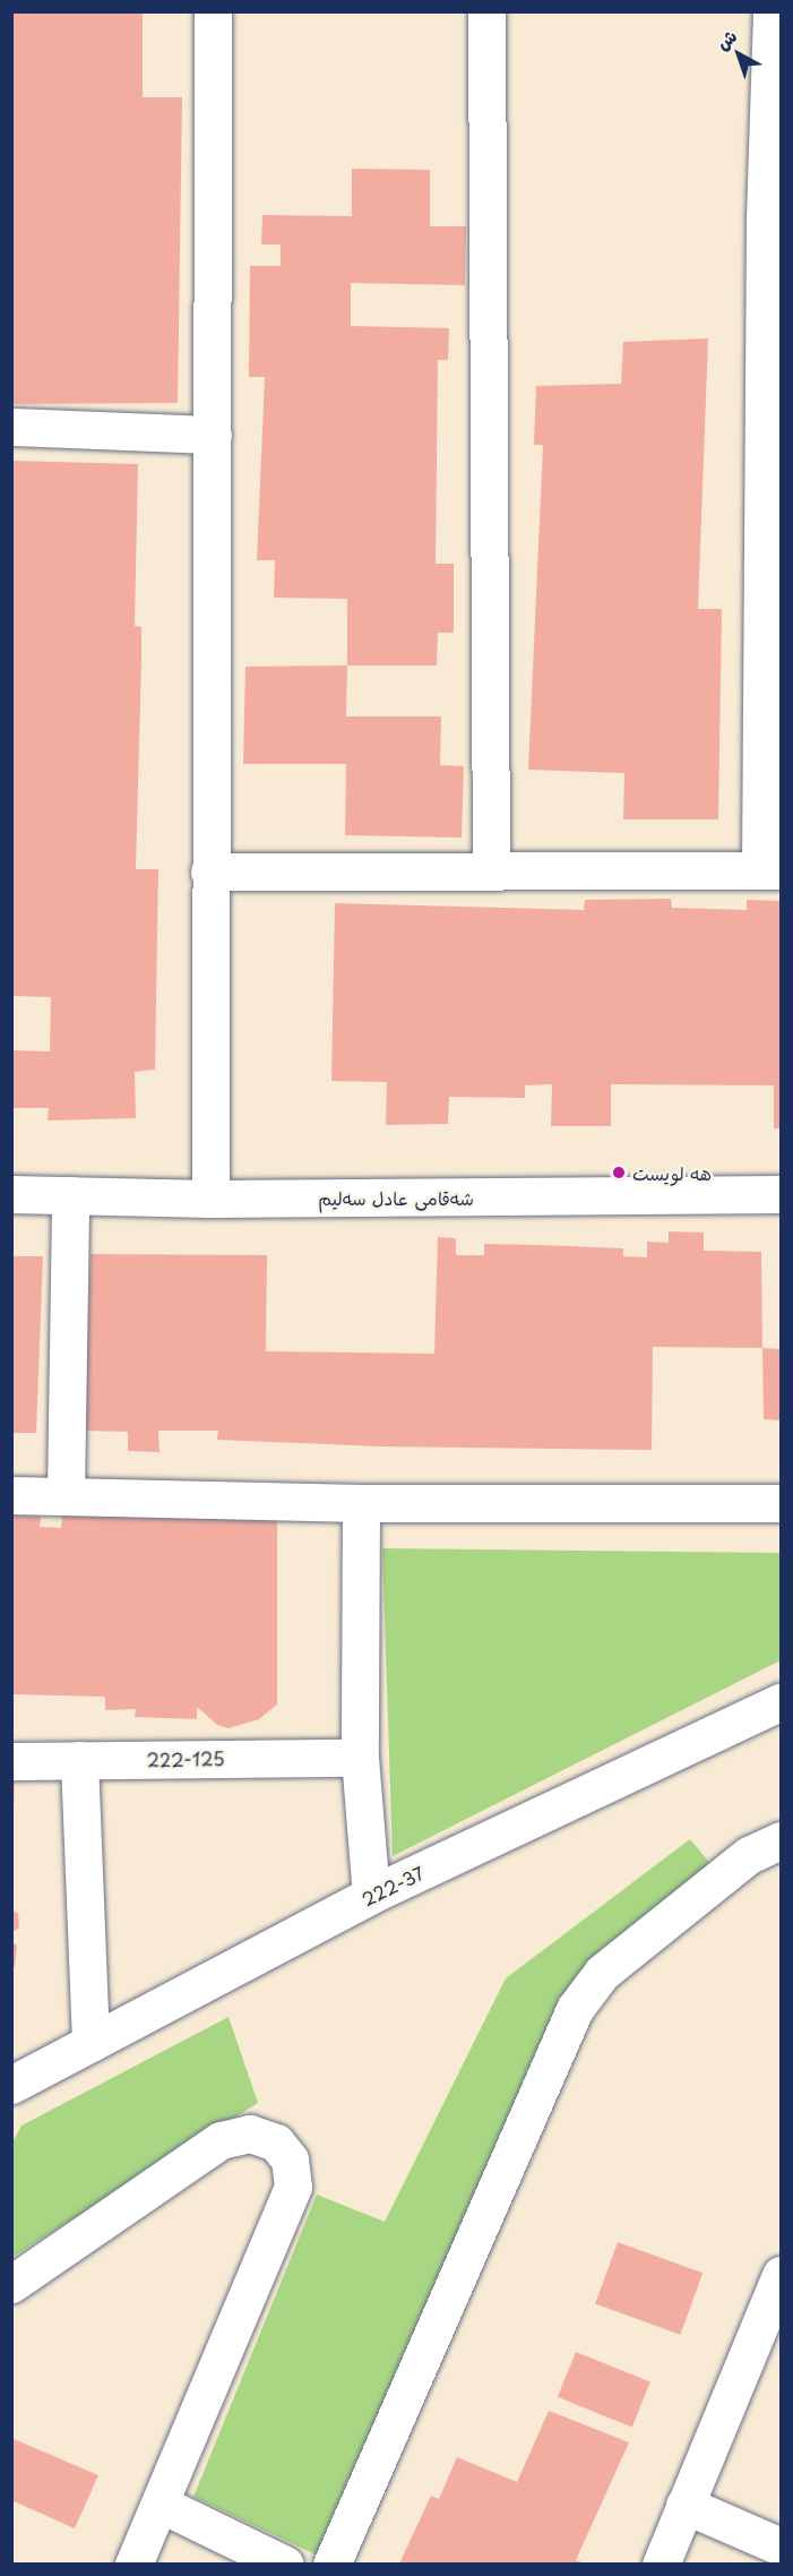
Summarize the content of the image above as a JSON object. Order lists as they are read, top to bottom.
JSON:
{
  "streets": {
    "street": ["شەقامی عادل سەلیم", "222-125", "222-37"]
  },
  "places": ["هه لويست"],
  "north": "top left"
}
